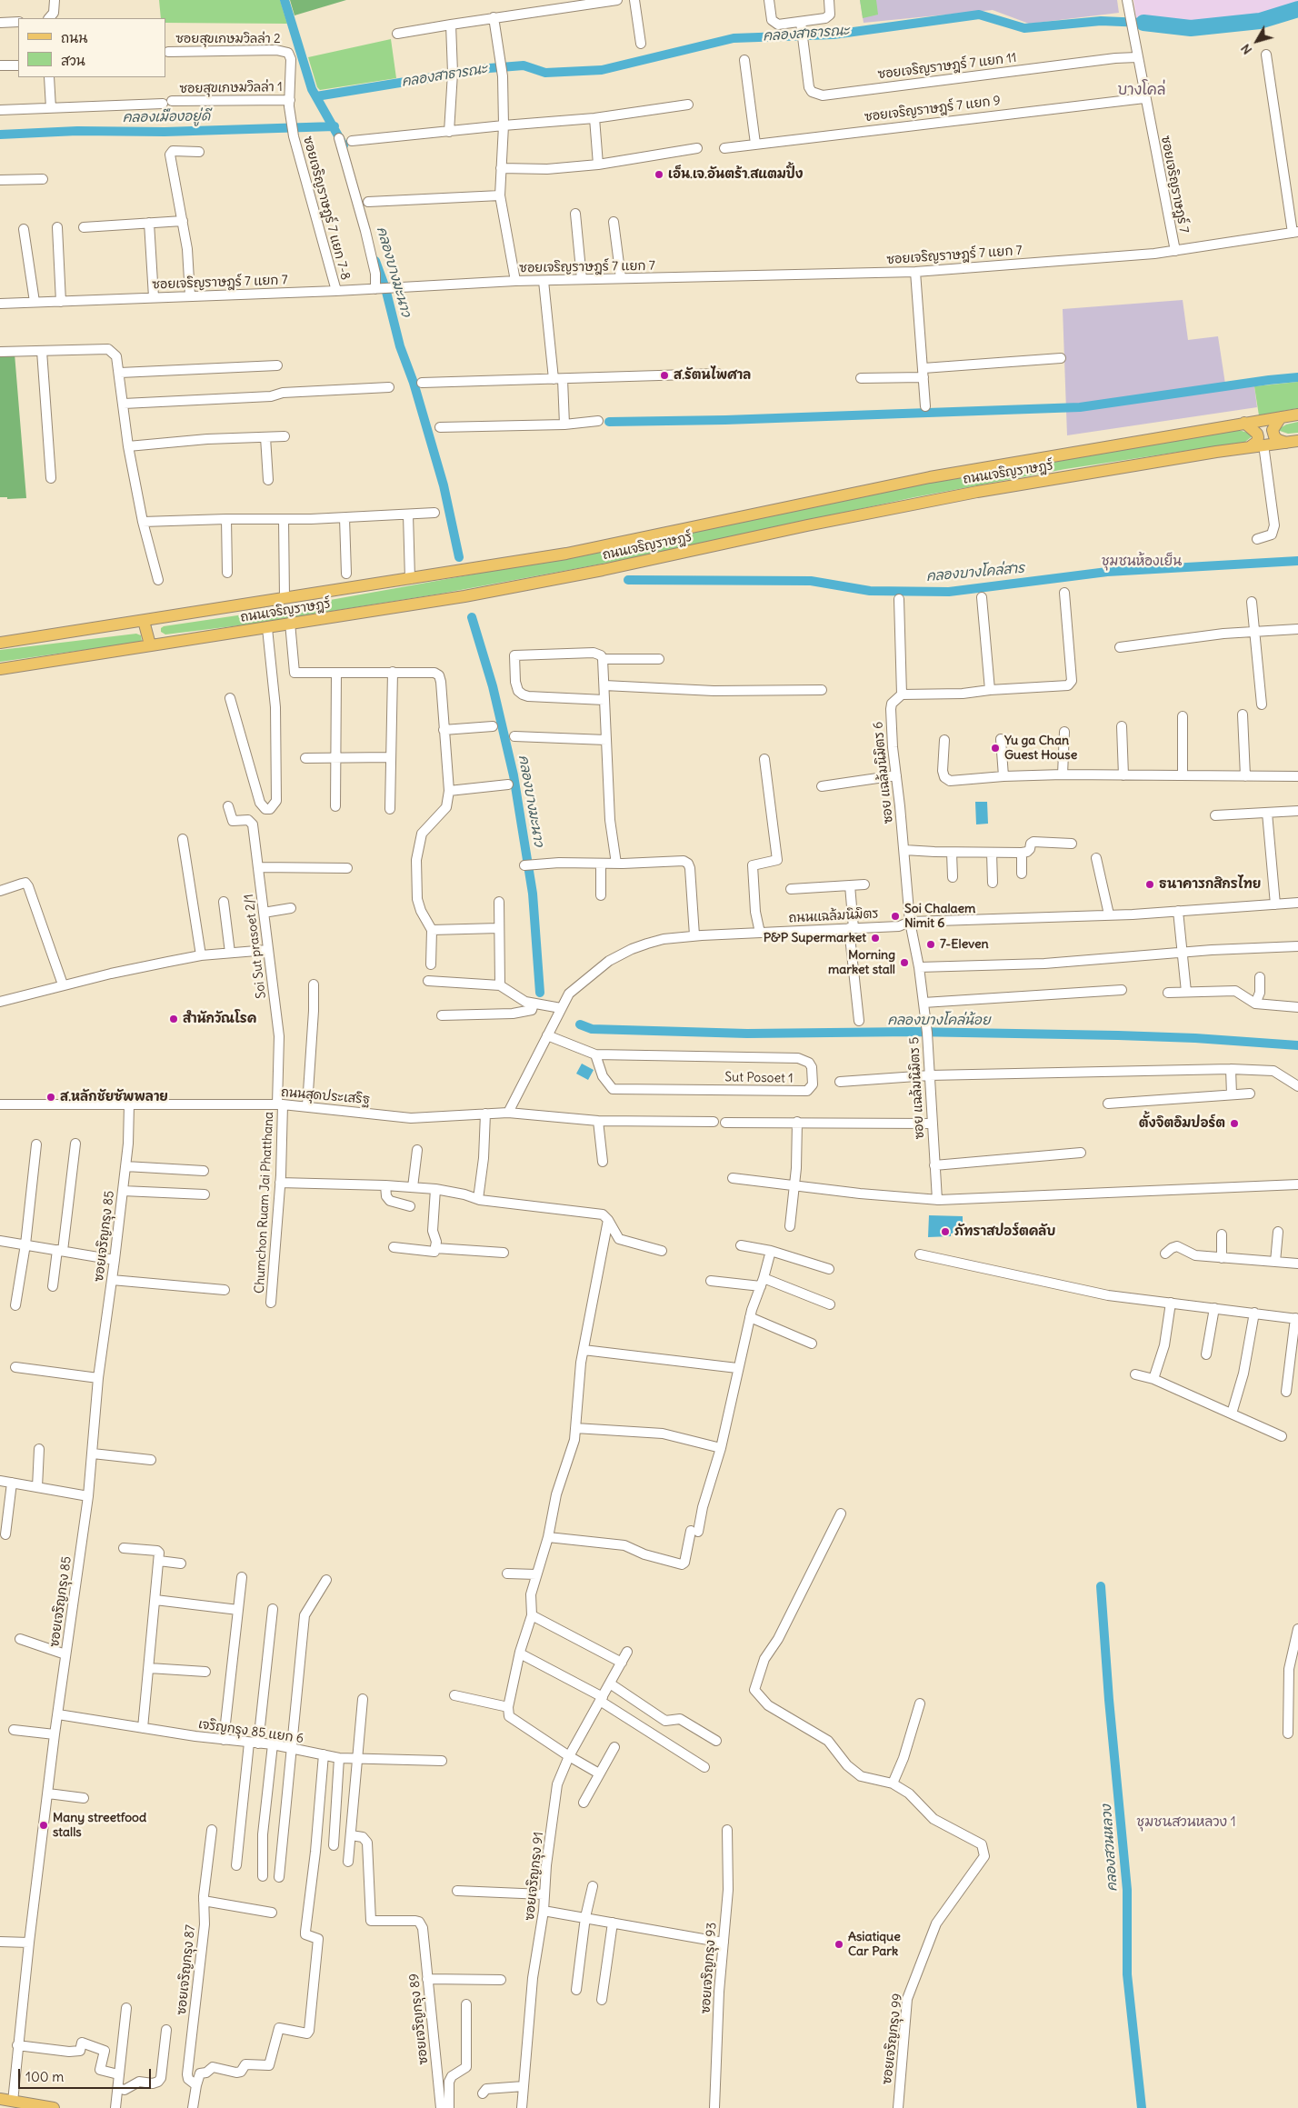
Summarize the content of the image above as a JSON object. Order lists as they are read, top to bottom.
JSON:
{
  "streets": {
    "main road": ["ถนนเจริญราษฎร์"],
    "street": [
      "ซอยสุขเกษมวิลล่า 2",
      "ซอยเจริญราษฎร์ 7 แยก 11",
      "ซอยสุขเกษมวิลล่า 1",
      "ซอยเจริญราษฎร์ 7 แยก 9",
      "ซอยเจริญราษฎร์ 7",
      "ซอยเจริญราษฎร์ 7 แยก 7-8",
      "ซอยเจริญราษฎร์ 7 แยก 7",
      "ซอย แฉล้มนิมิตร 6",
      "ถนนแฉล้มนิมิตร",
      "Soi Sut prasoet 2/1",
      "Sut Posoet 1",
      "ซอย แฉล้มนิมิตร 5",
      "ถนนสุดประเสริฐ",
      "Chumchon Ruam Jai Phatthana",
      "ซอยเจริญกรุง 85",
      "เจริญกรุง 85 แยก 6",
      "ซอยเจริญกรุง 91",
      "ซอยเจริญกรุง 93",
      "ซอยเจริญกรุง 87",
      "ซอยเจริญกรุง 89",
      "ซอยเจริญกรุง 99"
    ]
  },
  "crossings": [
    ["ซอยสุขเกษมวิลล่า 2", "ซอยเจริญราษฎร์ 7 แยก 7-8"],
    ["ซอยเจริญราษฎร์ 7 แยก 11", "ซอยเจริญราษฎร์ 7"],
    ["ซอยสุขเกษมวิลล่า 1", "ซอยเจริญราษฎร์ 7 แยก 7-8"],
    ["ซอยเจริญราษฎร์ 7 แยก 9", "ซอยเจริญราษฎร์ 7"],
    ["ซอยเจริญราษฎร์ 7", "ซอยเจริญราษฎร์ 7 แยก 7"],
    ["ซอยเจริญราษฎร์ 7 แยก 7-8", "ซอยเจริญราษฎร์ 7 แยก 7"],
    ["ซอย แฉล้มนิมิตร 6", "ถนนแฉล้มนิมิตร"],
    ["ซอย แฉล้มนิมิตร 6", "ซอย แฉล้มนิมิตร 5"],
    ["ถนนแฉล้มนิมิตร", "ซอย แฉล้มนิมิตร 5"],
    ["Soi Sut prasoet 2/1", "ถนนสุดประเสริฐ"],
    ["Soi Sut prasoet 2/1", "Chumchon Ruam Jai Phatthana"],
    ["ถนนสุดประเสริฐ", "Chumchon Ruam Jai Phatthana"],
    ["ถนนสุดประเสริฐ", "ซอยเจริญกรุง 85"],
    ["ซอยเจริญกรุง 85", "เจริญกรุง 85 แยก 6"]
  ],
  "districts": ["บางโคล่", "ชุมชนห้องเย็น", "ชุมชนสวนหลวง 1"],
  "water": [
    "คลองสาธารณะ",
    "คลองเมืองอยู่ดี",
    "คลองบางมะนาว",
    "คลองบางโคล่สาร",
    "คลองบางโคล่น้อย",
    "คลองสวนหลวง"
  ],
  "places": [
    "เอ็น.เจ.อันตร้า.สแตมปิ้ง",
    "ส.รัตนไพศาล",
    "Yu ga Chan Guest House",
    "ธนาคารกสิกรไทย",
    "Soi Chalaem Nimit 6",
    "P&P Supermarket",
    "7-Eleven",
    "Morning market stall",
    "สำนักวัณโรค",
    "ส.หลักชัยซัพพลาย",
    "ตั้งจิตอิมปอร์ต",
    "ภัทราสปอร์ตคลับ",
    "Many streetfood stalls",
    "Asiatique Car Park"
  ],
  "legend": ["ถนน", "สวน"],
  "scale_bar": "100 m",
  "north": "bottom left"
}
